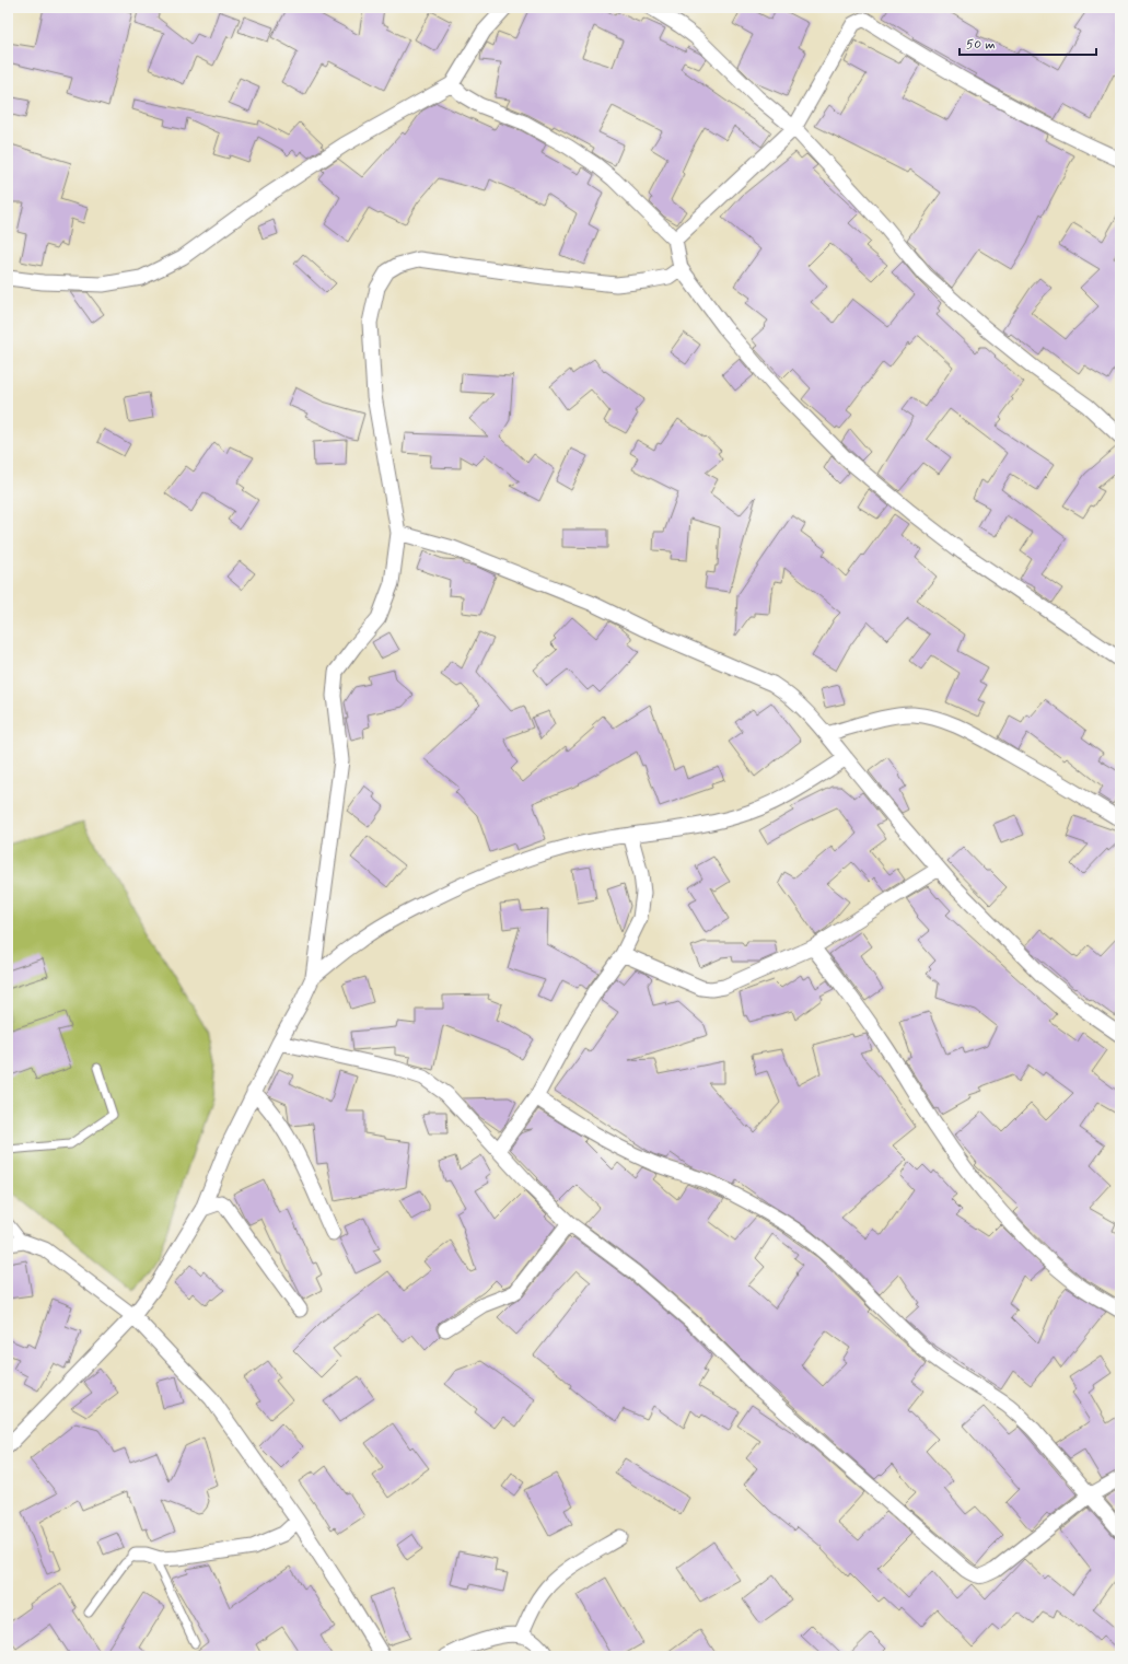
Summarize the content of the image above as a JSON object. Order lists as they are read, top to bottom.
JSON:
{
  "scale_bar": "50 m"
}
